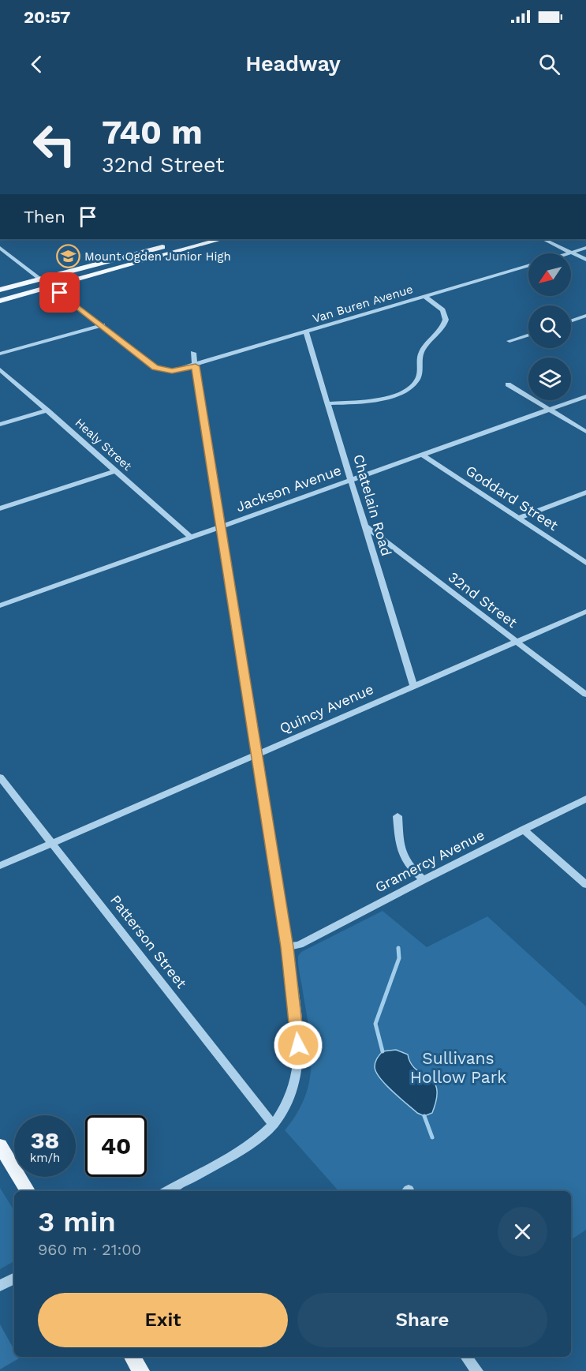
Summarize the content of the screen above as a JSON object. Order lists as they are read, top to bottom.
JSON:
{
  "streets": {
    "street": [
      "Van Buren Avenue",
      "Healy Street",
      "Jackson Avenue",
      "Goddard Street",
      "Chatelain Road",
      "32nd Street",
      "Quincy Avenue",
      "Gramercy Avenue",
      "Patterson Street"
    ]
  },
  "crossings": [
    ["Van Buren Avenue", "Chatelain Road"],
    ["Healy Street", "Jackson Avenue"],
    ["Jackson Avenue", "Goddard Street"],
    ["Jackson Avenue", "Chatelain Road"],
    ["Chatelain Road", "32nd Street"],
    ["Chatelain Road", "Quincy Avenue"],
    ["32nd Street", "Quincy Avenue"],
    ["Quincy Avenue", "Patterson Street"]
  ],
  "parks": ["Sullivans Hollow Park"],
  "places": {
    "school or university": ["Mount Ogden Junior High"]
  },
  "north": "bottom left",
  "page": {
    "status": "20:57",
    "header": "Headway",
    "turn": ["740 m", "32nd Street"],
    "then": "Then",
    "speed": "38 km/h",
    "limit": "40",
    "heading": ["3 min", "960 m · 21:00"],
    "buttons": ["Exit", "Share"]
  }
}
